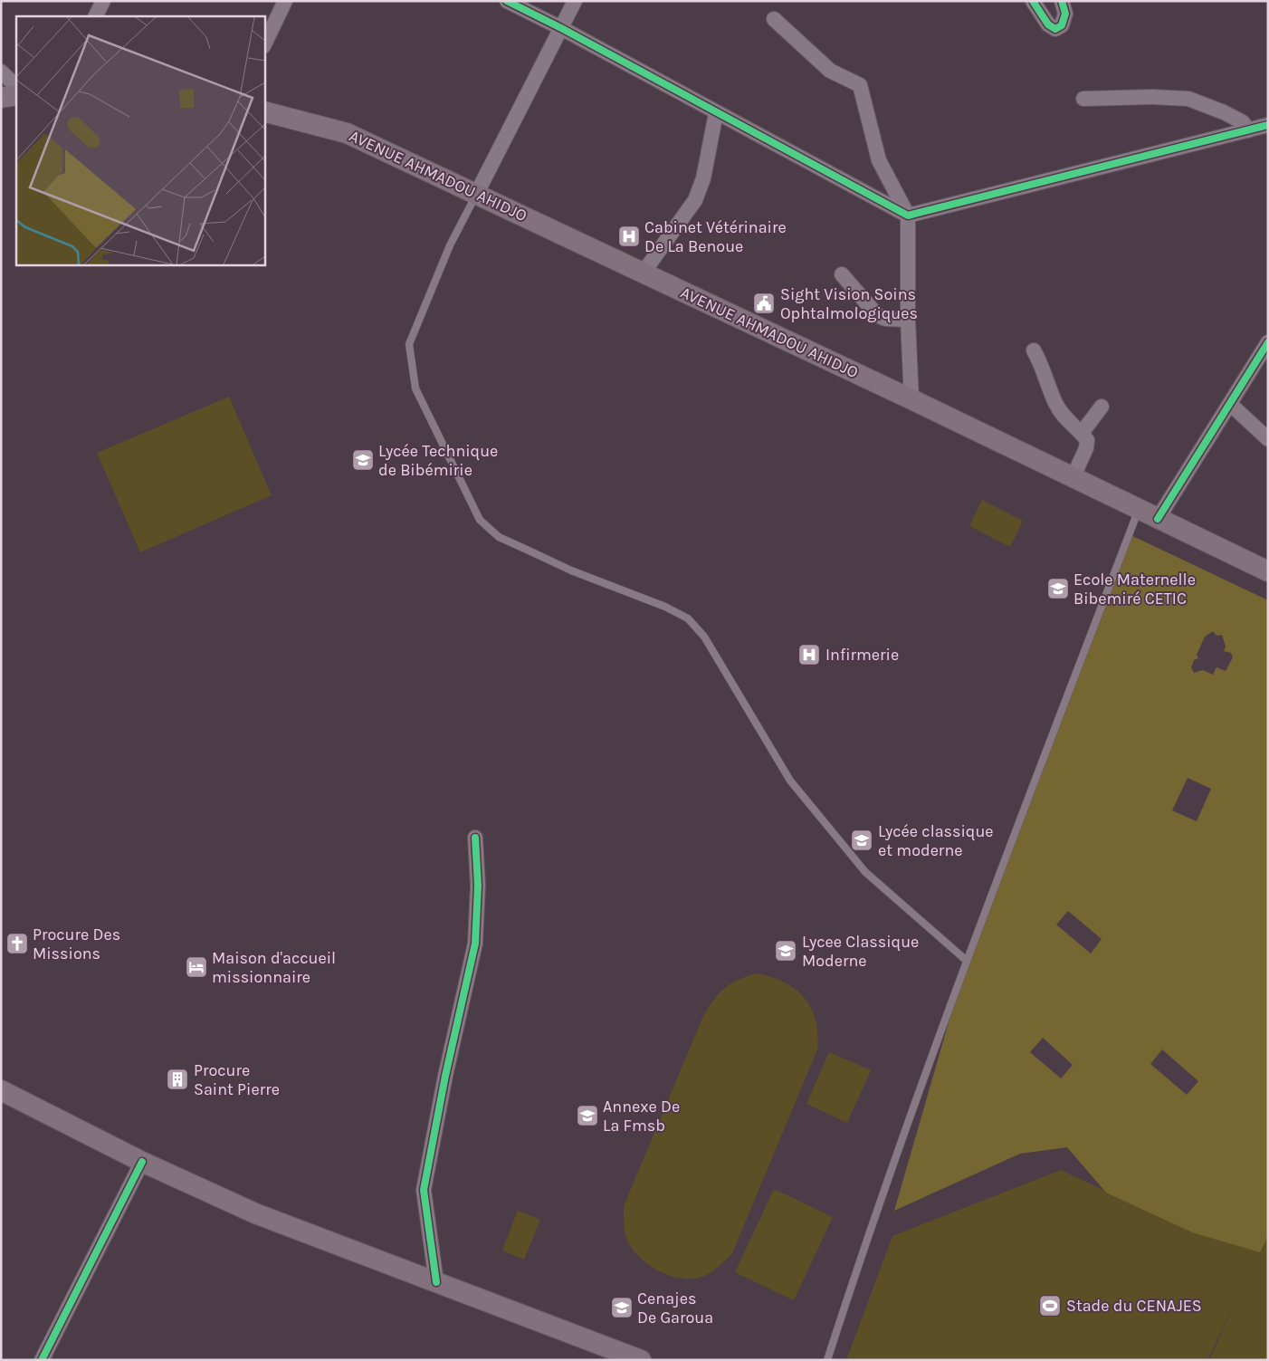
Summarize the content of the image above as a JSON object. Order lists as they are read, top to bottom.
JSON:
{
  "streets": {
    "main road": ["AVENUE AHMADOU AHIDJO"]
  },
  "places": {
    "hospital": ["Cabinet Vétérinaire De La Benoue", "Infirmerie"],
    "public building": ["Sight Vision Soins Ophtalmologiques"],
    "school or university": [
      "Lycée Technique de Bibémirie",
      "Ecole Maternelle Bibemiré CETIC",
      "Lycée classique et moderne",
      "Lycee Classique Moderne",
      "Annexe De La Fmsb",
      "Cenajes De Garoua"
    ],
    "church": ["Procure Des Missions"],
    "hotel": ["Maison d'accueil missionnaire"],
    "building": ["Procure Saint Pierre"],
    "sports": ["Stade du CENAJES"]
  }
}
